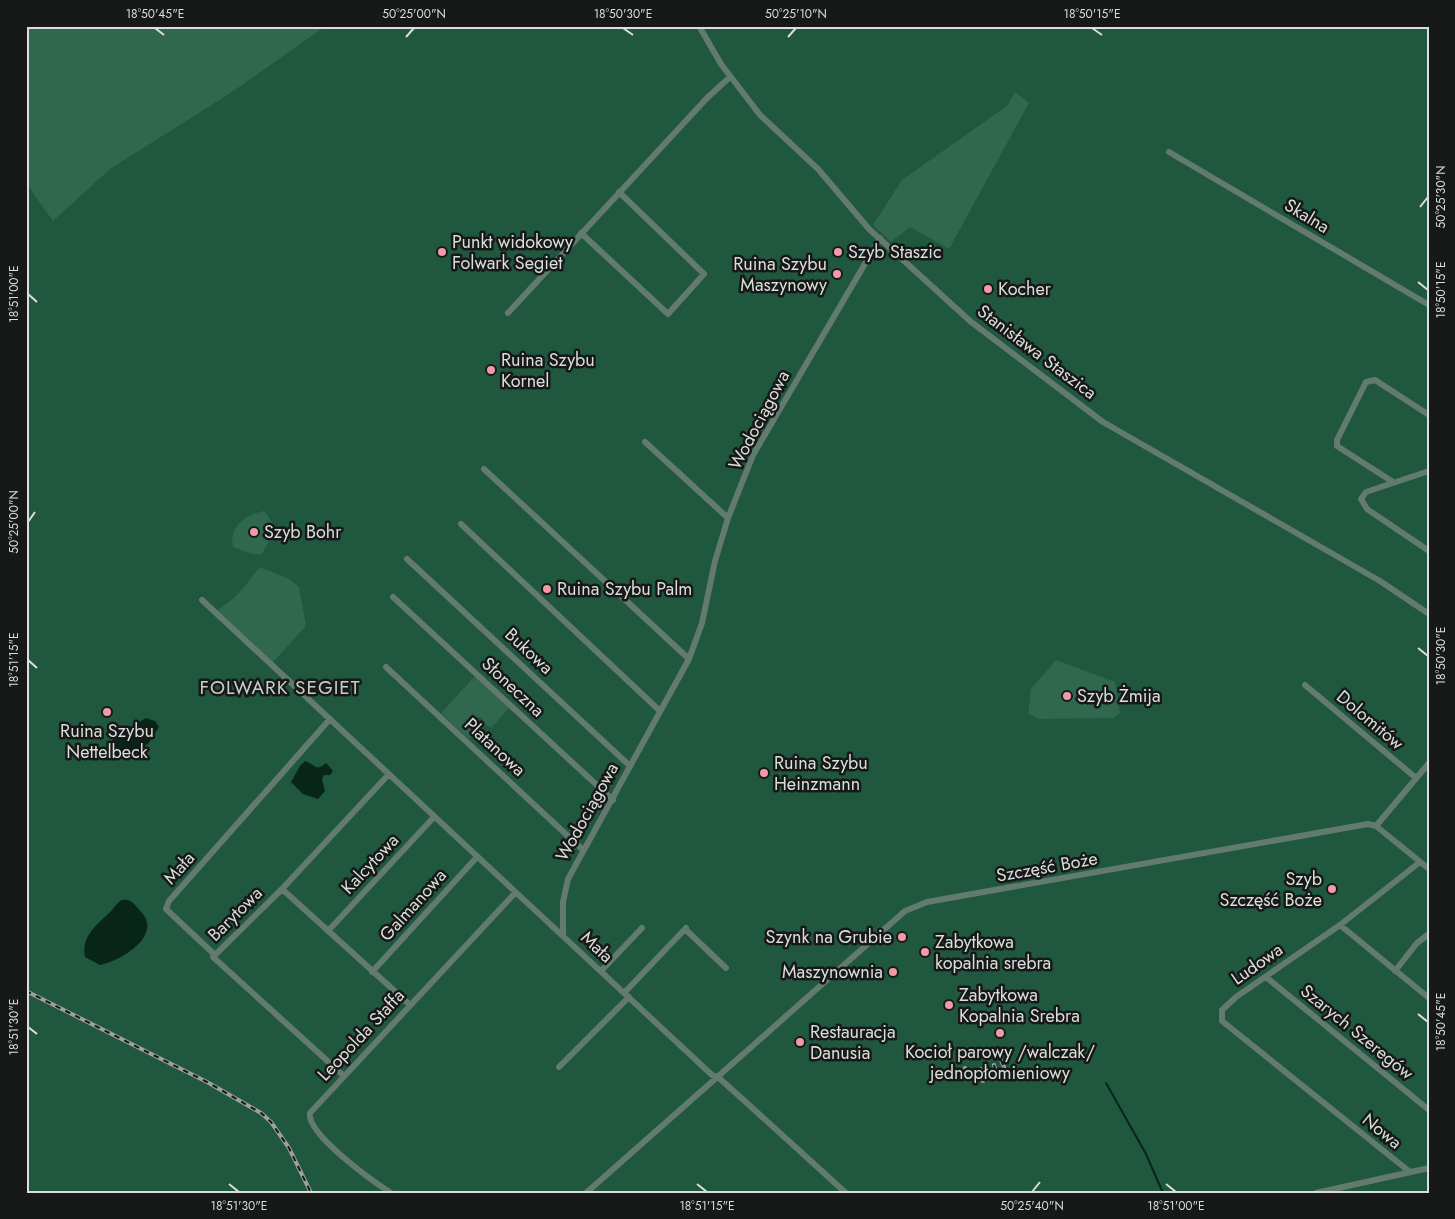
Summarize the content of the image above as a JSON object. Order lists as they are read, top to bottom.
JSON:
{
  "streets": {
    "street": [
      "Skalna",
      "Stanisława Staszica",
      "Wodociągowa",
      "Bukowa",
      "Słoneczna",
      "Dolomitów",
      "Platanowa",
      "Kalcytowa",
      "Szczęść Boże",
      "Mała",
      "Galmanowa",
      "Barytowa",
      "Ludowa",
      "Szarych Szeregów",
      "Leopolda Staffa",
      "Nowa"
    ]
  },
  "crossings": [
    ["Stanisława Staszica", "Wodociągowa"],
    ["Wodociągowa", "Bukowa"],
    ["Wodociągowa", "Słoneczna"],
    ["Wodociągowa", "Platanowa"],
    ["Wodociągowa", "Mała"],
    ["Kalcytowa", "Mała"],
    ["Kalcytowa", "Barytowa"],
    ["Szczęść Boże", "Mała"],
    ["Mała", "Galmanowa"],
    ["Mała", "Barytowa"],
    ["Mała", "Leopolda Staffa"],
    ["Galmanowa", "Barytowa"],
    ["Barytowa", "Leopolda Staffa"],
    ["Ludowa", "Szarych Szeregów"],
    ["Ludowa", "Nowa"]
  ],
  "districts": ["FOLWARK SEGIET"],
  "places": [
    "Punkt widokowy Folwark Segiet",
    "Szyb Staszic",
    "Ruina Szybu Maszynowy",
    "Kocher",
    "Ruina Szybu Kornel",
    "Szyb Bohr",
    "Ruina Szybu Palm",
    "Szyb Żmija",
    "Ruina Szybu Nettelbeck",
    "Ruina Szybu Heinzmann",
    "Szyb Szczęść Boże",
    "Szynk na Grubie",
    "Zabytkowa kopalnia srebra",
    "Maszynownia",
    "Zabytkowa Kopalnia Srebra",
    "Kocioł parowy /walczak/ jednopłomieniowy",
    "Restauracja Danusia"
  ],
  "coordinates": [
    "18°50'45\"E",
    "50°25'00\"N",
    "18°50'30\"E",
    "50°25'10\"N",
    "18°50'15\"E",
    "50°25'30\"N",
    "18°51'00\"E",
    "18°51'15\"E",
    "18°51'30\"E",
    "50°25'40\"N"
  ]
}
